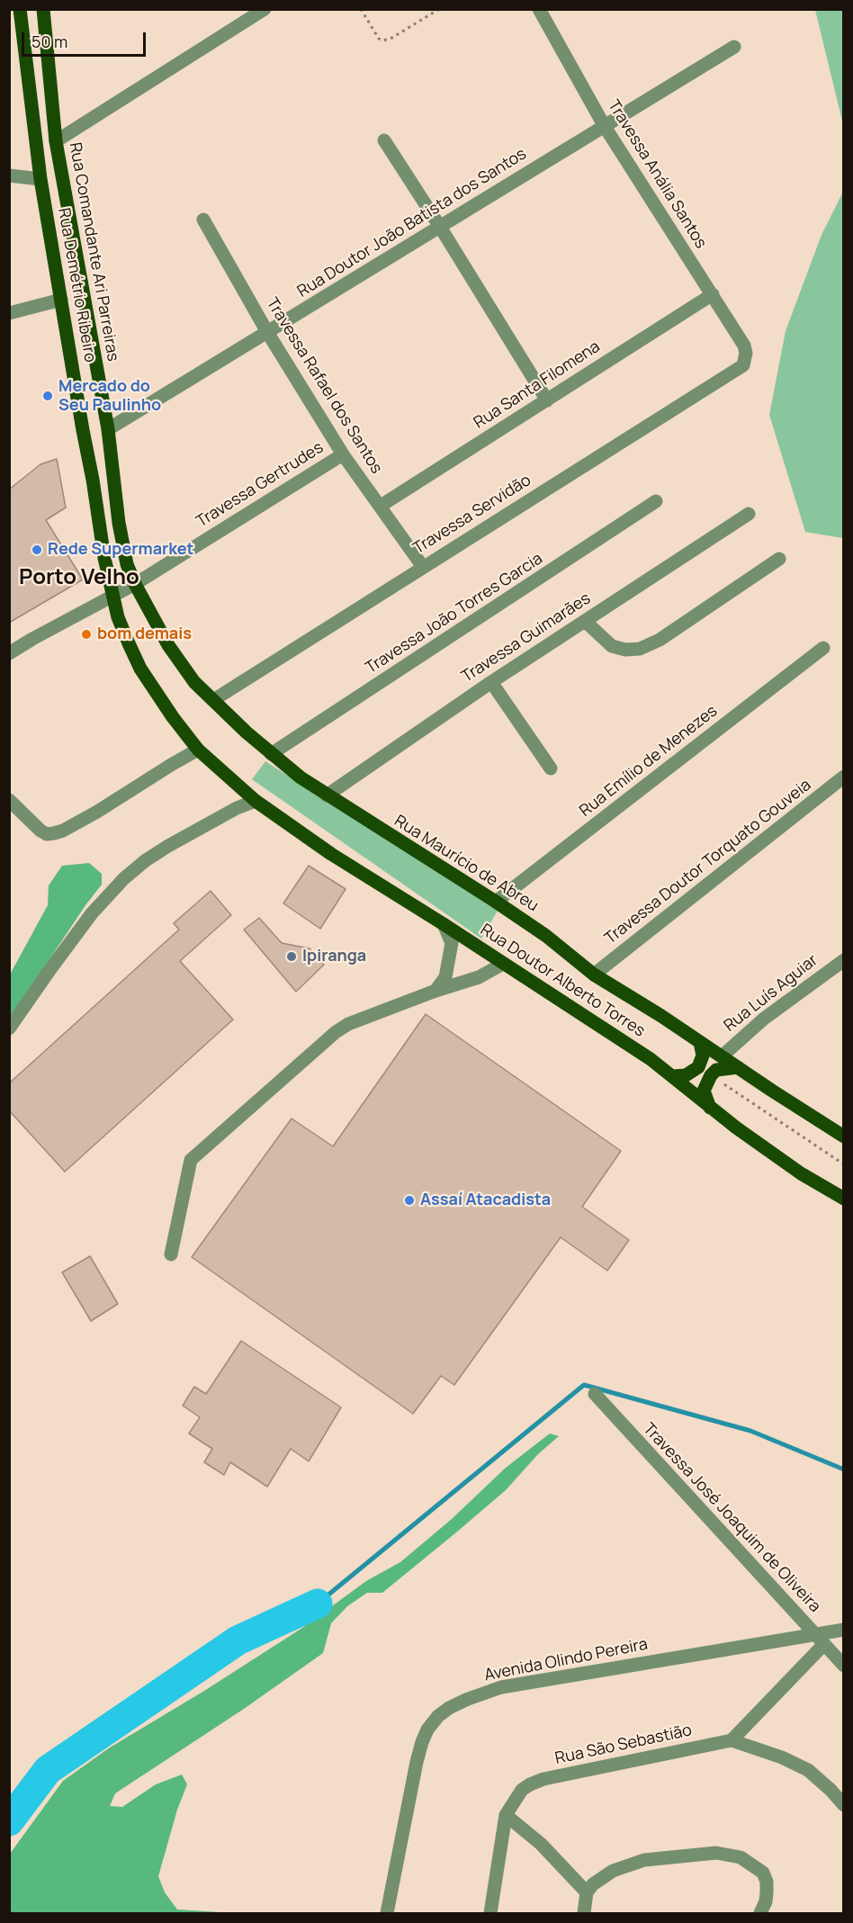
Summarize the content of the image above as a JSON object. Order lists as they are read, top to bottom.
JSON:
{
  "streets": {
    "main road": [
      "Rua Comandante Ari Parreiras",
      "Rua Demétrio Ribeiro",
      "Rua Maurício de Abreu",
      "Rua Doutor Alberto Torres"
    ],
    "street": [
      "Travessa Anália Santos",
      "Rua Doutor João Batista dos Santos",
      "Rua Santa Filomena",
      "Travessa Rafael dos Santos",
      "Travessa Gertrudes",
      "Travessa Servidão",
      "Travessa João Torres Garcia",
      "Travessa Guimarães",
      "Rua Emílio de Menezes",
      "Travessa Doutor Torquato Gouveia",
      "Rua Luís Aguiar",
      "Travessa José Joaquim de Oliveira",
      "Avenida Olindo Pereira",
      "Rua São Sebastião"
    ]
  },
  "crossings": [
    ["Travessa Anália Santos", "Rua Doutor João Batista dos Santos"],
    ["Travessa Anália Santos", "Rua Santa Filomena"],
    ["Travessa Anália Santos", "Travessa Servidão"],
    ["Rua Doutor João Batista dos Santos", "Rua Comandante Ari Parreiras"],
    ["Rua Doutor João Batista dos Santos", "Travessa Rafael dos Santos"],
    ["Rua Comandante Ari Parreiras", "Rua Maurício de Abreu"],
    ["Rua Demétrio Ribeiro", "Travessa Gertrudes"],
    ["Rua Demétrio Ribeiro", "Rua Doutor Alberto Torres"],
    ["Rua Santa Filomena", "Travessa Rafael dos Santos"],
    ["Travessa Rafael dos Santos", "Travessa Gertrudes"],
    ["Travessa Rafael dos Santos", "Travessa Servidão"],
    ["Travessa Gertrudes", "Rua Maurício de Abreu"],
    ["Travessa Gertrudes", "Rua Doutor Alberto Torres"],
    ["Travessa Servidão", "Rua Maurício de Abreu"],
    ["Travessa João Torres Garcia", "Rua Maurício de Abreu"],
    ["Travessa Guimarães", "Rua Maurício de Abreu"],
    ["Rua Emílio de Menezes", "Rua Maurício de Abreu"],
    ["Travessa Doutor Torquato Gouveia", "Rua Maurício de Abreu"],
    ["Rua Maurício de Abreu", "Rua Luís Aguiar"],
    ["Travessa José Joaquim de Oliveira", "Avenida Olindo Pereira"]
  ],
  "districts": ["Porto Velho"],
  "places": [
    "Mercado do Seu Paulinho",
    "Rede Supermarket",
    "bom demais",
    "Ipiranga",
    "Assaí Atacadista"
  ],
  "scale_bar": "50 m"
}
